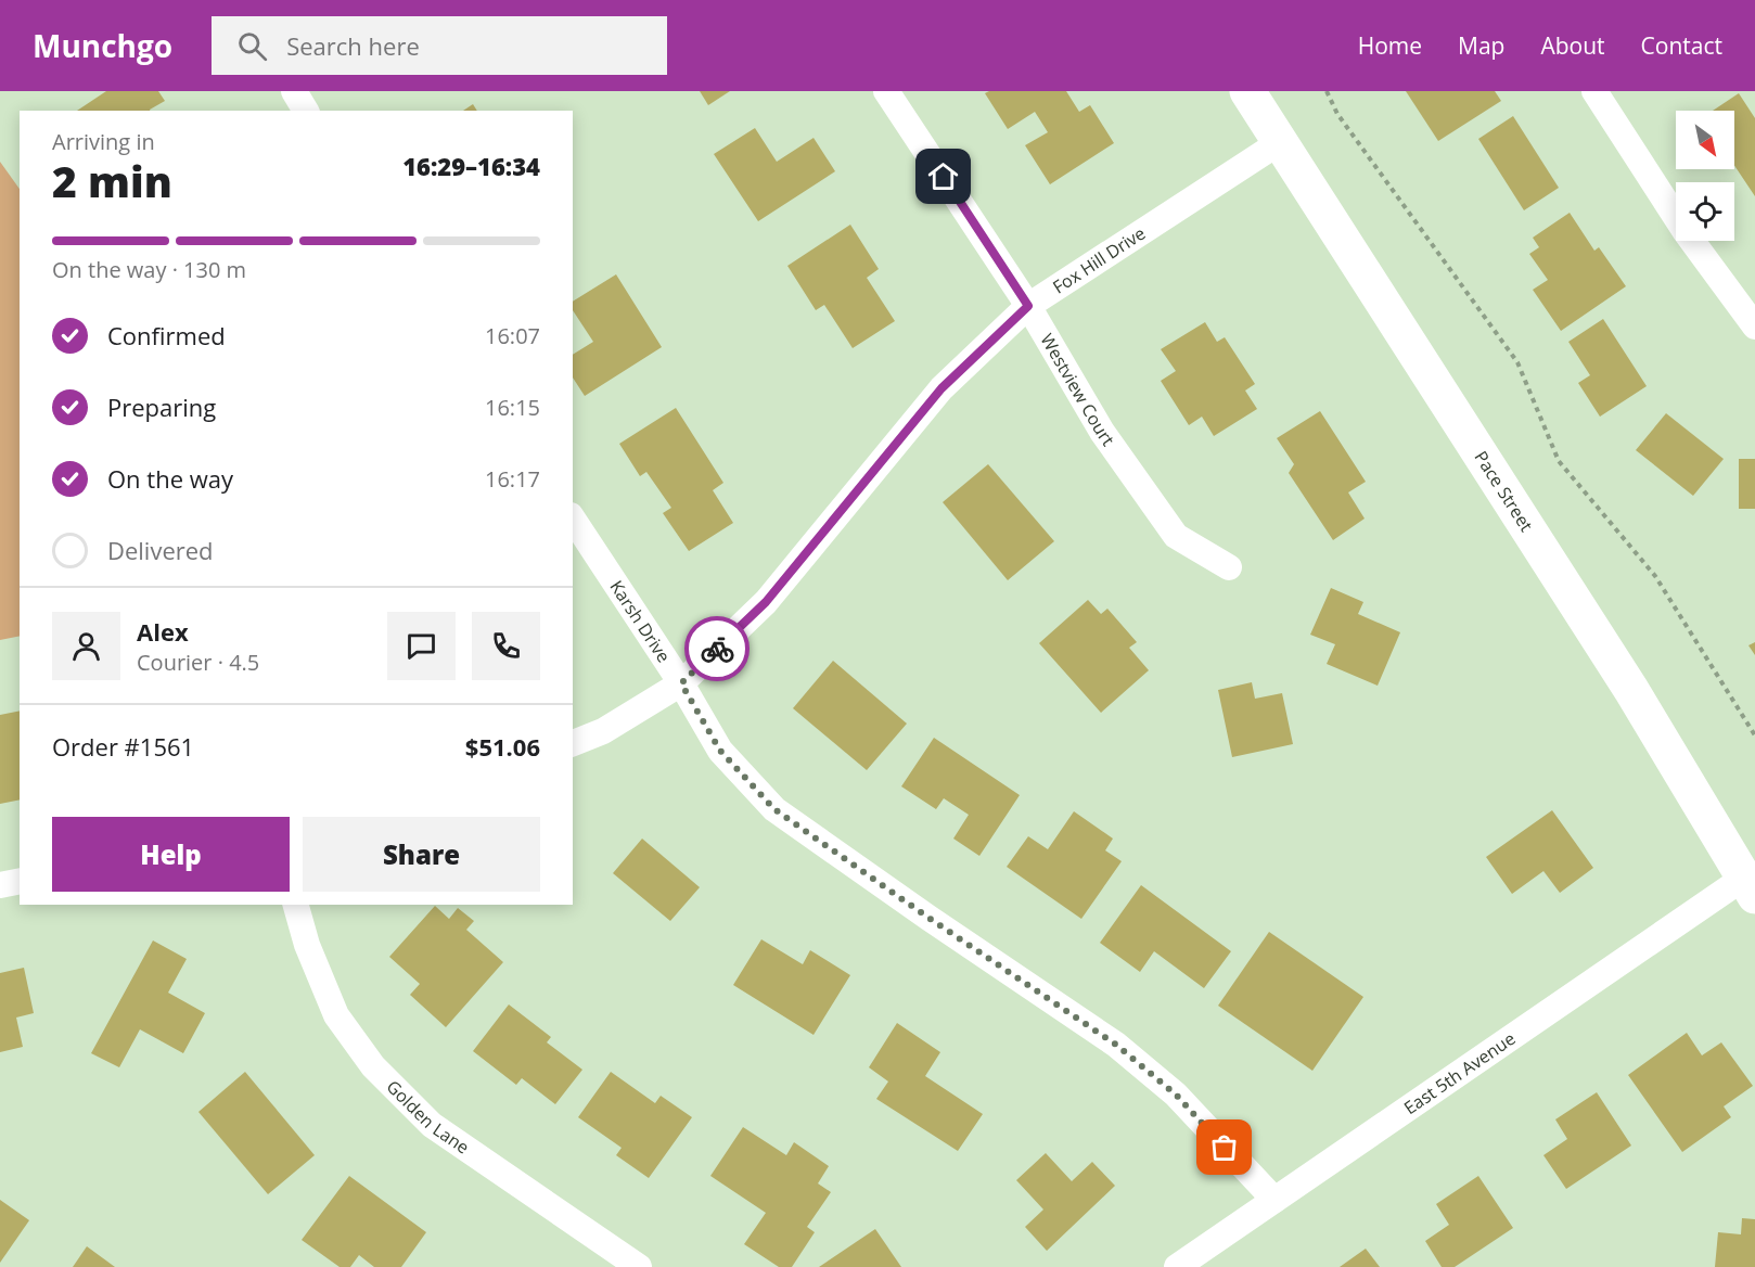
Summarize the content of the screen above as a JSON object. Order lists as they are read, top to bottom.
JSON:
{
  "streets": {
    "main road": ["Pace Street"],
    "street": [
      "Fox Hill Drive",
      "Westview Court",
      "Karsh Drive",
      "East 5th Avenue",
      "Golden Lane"
    ]
  },
  "crossings": [
    ["Fox Hill Drive", "Westview Court"],
    ["Fox Hill Drive", "Pace Street"],
    ["Fox Hill Drive", "Karsh Drive"],
    ["Pace Street", "East 5th Avenue"],
    ["Karsh Drive", "East 5th Avenue"]
  ],
  "north": "bottom right",
  "page": {
    "header": "Munchgo",
    "search": "Search here",
    "nav": [
      "Home",
      "Map",
      "About",
      "Contact"
    ],
    "heading": ["2 min", "Arriving in", "16:29–16:34"],
    "panel": [
      "Alex",
      "Courier · 4.5",
      "Order #1561",
      "$51.06"
    ],
    "bar": "On the way · 130 m",
    "list": [
      ["Confirmed", "16:07"],
      ["Preparing", "16:15"],
      ["On the way", "16:17"],
      "Delivered"
    ],
    "buttons": ["Help", "Share"]
  }
}
